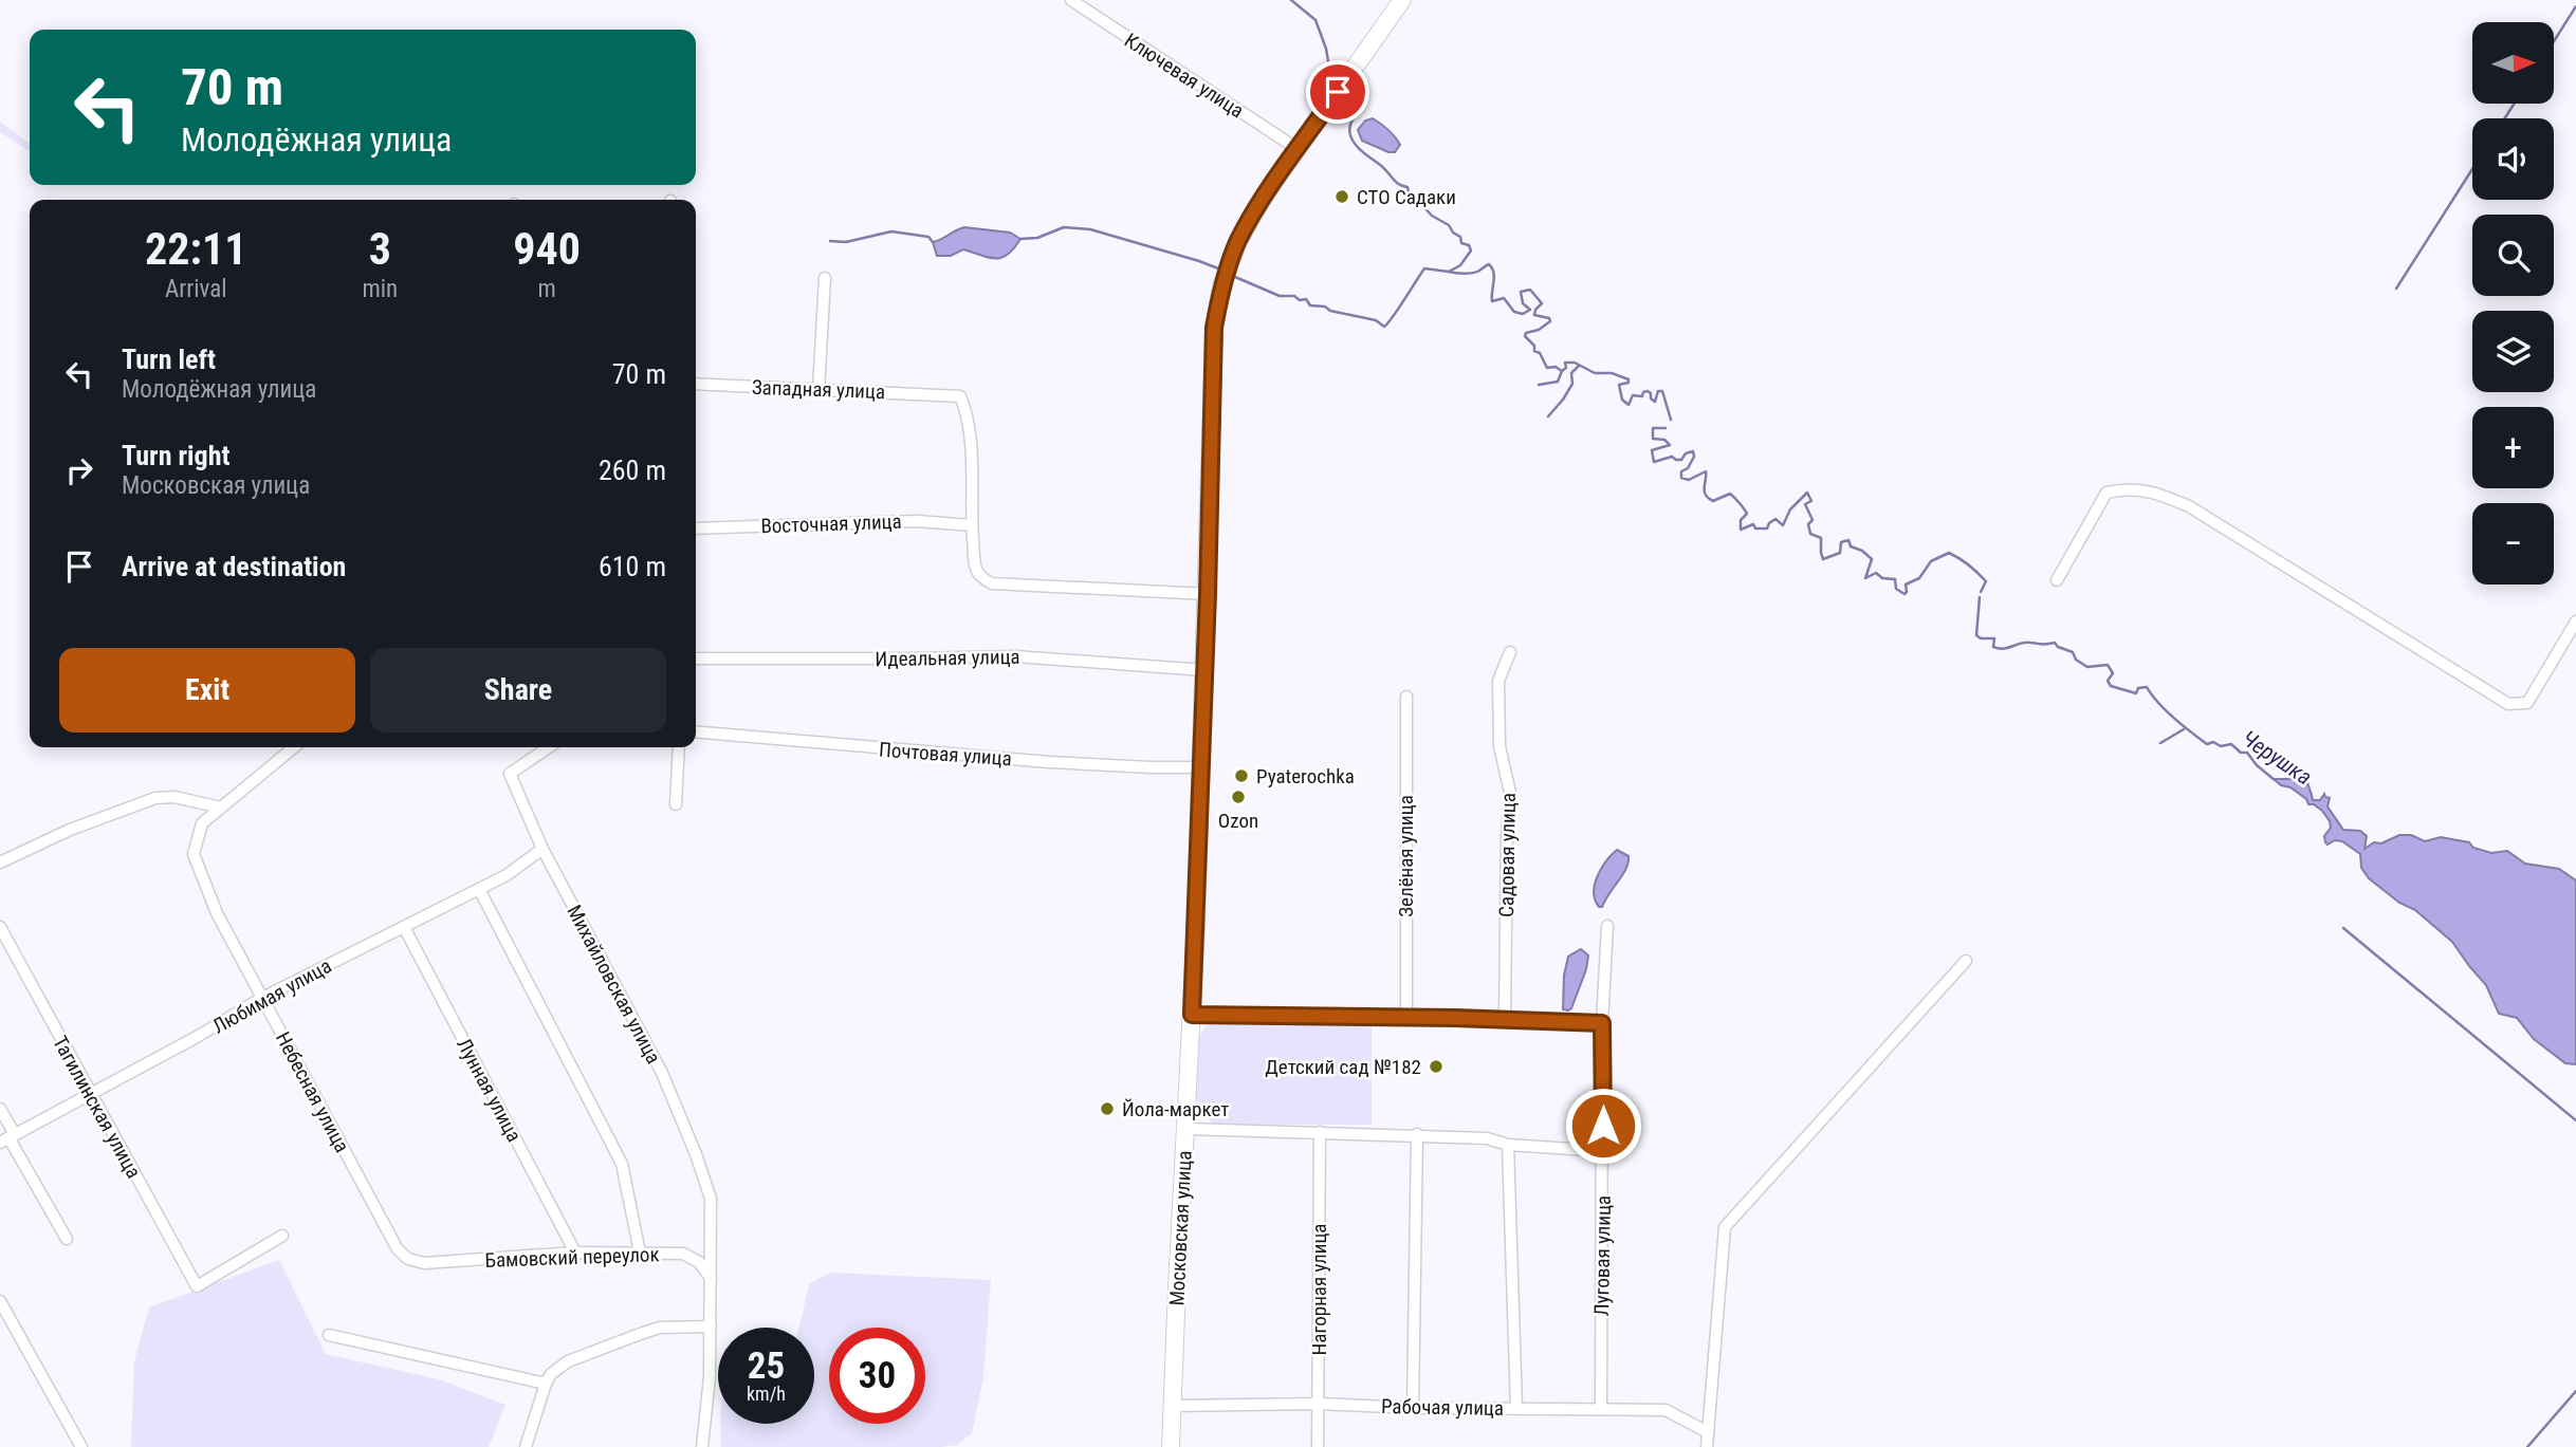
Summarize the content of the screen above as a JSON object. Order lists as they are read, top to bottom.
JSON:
{
  "streets": {
    "main road": ["Московская улица"],
    "street": [
      "Ключевая улица",
      "Западная улица",
      "Восточная улица",
      "Идеальная улица",
      "Почтовая улица",
      "Садовая улица",
      "Зелёная улица",
      "Михайловская улица",
      "Любимая улица",
      "Лунная улица",
      "Небесная улица",
      "Тагилинская улица",
      "Луговая улица",
      "Бамовский переулок",
      "Нагорная улица",
      "Рабочая улица"
    ]
  },
  "crossings": [
    ["Ключевая улица", "Московская улица"],
    ["Западная улица", "Восточная улица"],
    ["Идеальная улица", "Московская улица"],
    ["Почтовая улица", "Московская улица"],
    ["Михайловская улица", "Любимая улица"],
    ["Михайловская улица", "Бамовский переулок"],
    ["Любимая улица", "Лунная улица"],
    ["Любимая улица", "Небесная улица"],
    ["Любимая улица", "Тагилинская улица"],
    ["Лунная улица", "Бамовский переулок"],
    ["Небесная улица", "Бамовский переулок"],
    ["Московская улица", "Рабочая улица"],
    ["Луговая улица", "Рабочая улица"],
    ["Нагорная улица", "Рабочая улица"]
  ],
  "water": ["Черушка"],
  "places": [
    "СТО Садаки",
    "Pyaterochka",
    "Ozon",
    "Детский сад №182",
    "Йола-маркет"
  ],
  "north": "right",
  "page": {
    "map_buttons": ["+", "−"],
    "turn": ["70 m", "Молодёжная улица"],
    "eta": [
      "22:11",
      "Arrival",
      "3",
      "min",
      "940",
      "m"
    ],
    "list": [
      {
        "name": "Turn left",
        "note": "Молодёжная улица",
        "value": "70 m"
      },
      {
        "name": "Turn right",
        "note": "Московская улица",
        "value": "260 m"
      },
      {
        "name": "Arrive at destination",
        "value": "610 m"
      }
    ],
    "buttons": ["Exit", "Share"],
    "speed": "25 km/h",
    "limit": "30"
  }
}
